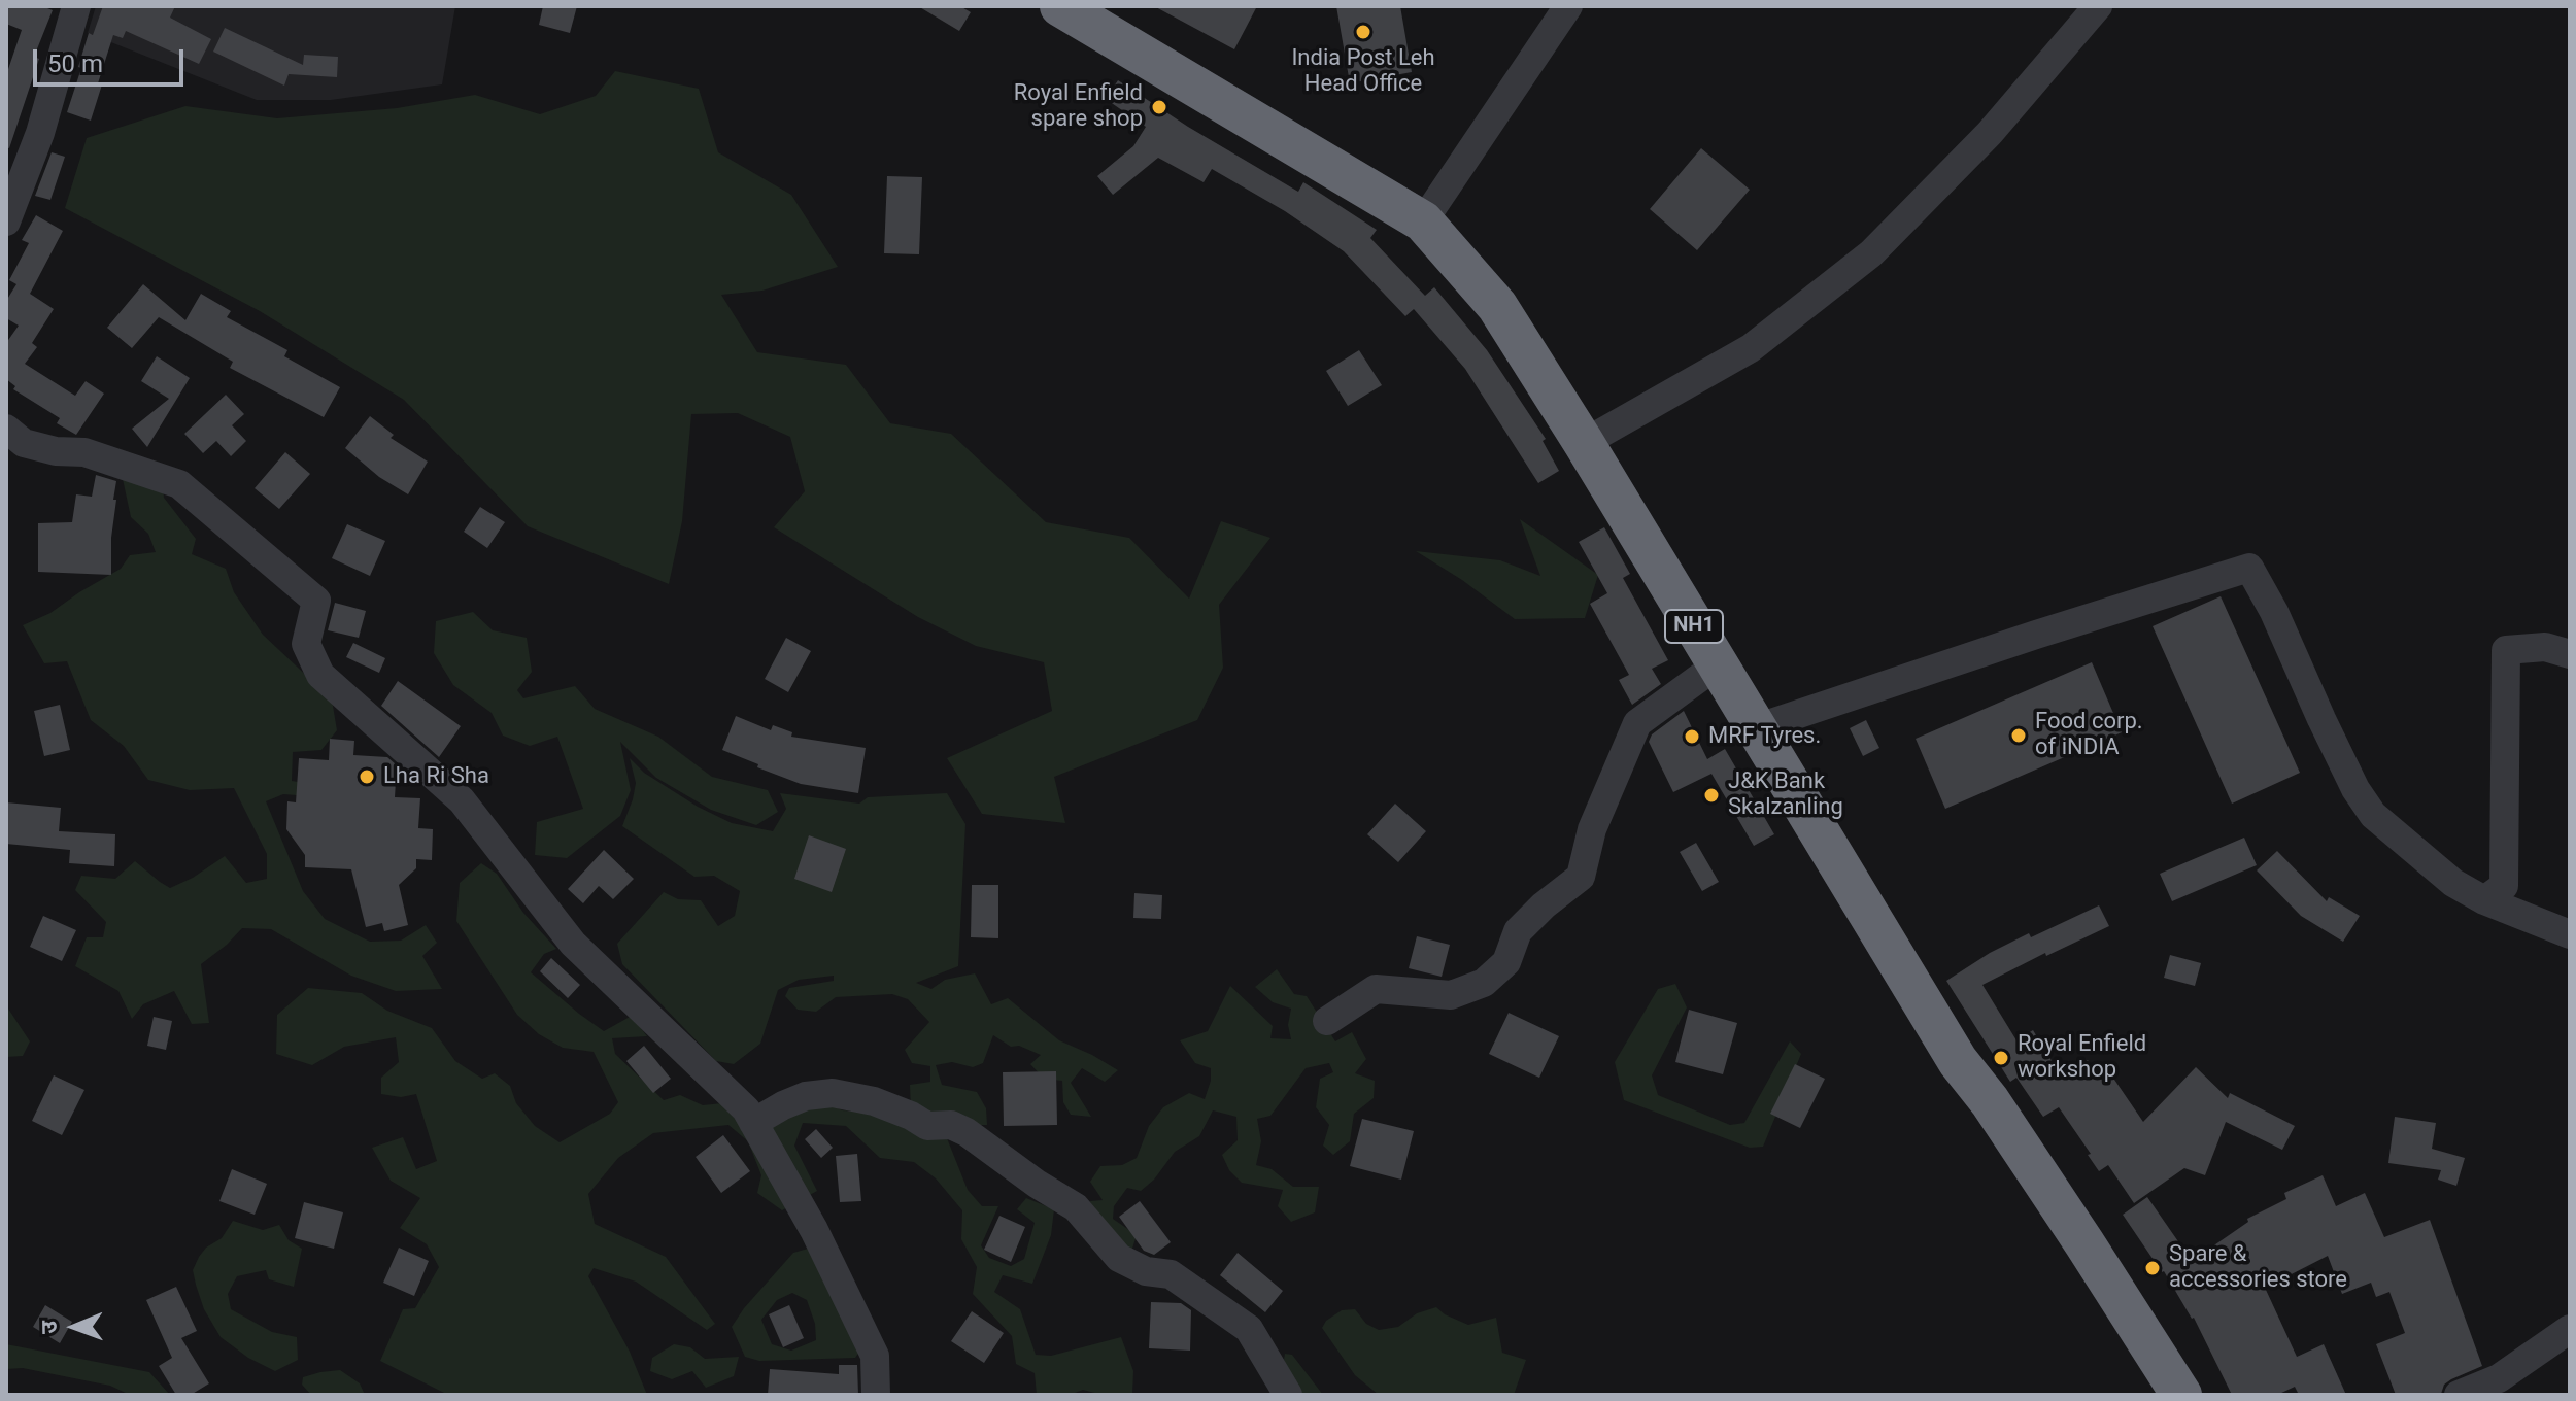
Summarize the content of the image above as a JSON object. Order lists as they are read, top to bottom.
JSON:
{
  "streets": {
    "highway": ["NH1"]
  },
  "places": [
    "India Post Leh Head Office",
    "Royal Enfield spare shop",
    "Food corp. of iNDIA",
    "MRF Tyres.",
    "Lha Ri Sha",
    "J&K Bank Skalzanling",
    "Royal Enfield workshop",
    "Spare & accessories store"
  ],
  "scale_bar": "50 m",
  "north": "left"
}
